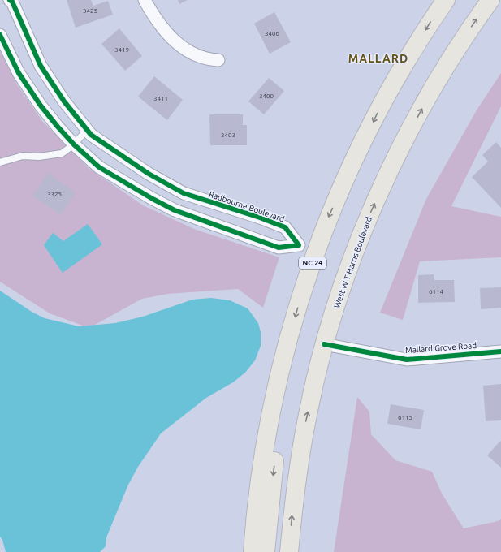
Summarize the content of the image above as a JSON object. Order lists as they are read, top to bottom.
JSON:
{
  "streets": {
    "main road": ["West W T Harris Boulevard", "NC 24"],
    "street": ["Radbourne Boulevard", "Mallard Grove Road"]
  },
  "crossings": [
    ["Radbourne Boulevard", "NC 24"],
    ["West W T Harris Boulevard", "Mallard Grove Road"]
  ],
  "districts": ["MALLARD"],
  "house_numbers": [
    "3425",
    "3406",
    "3419",
    "3400",
    "3411",
    "3403",
    "3325",
    "6114",
    "6115"
  ]
}
